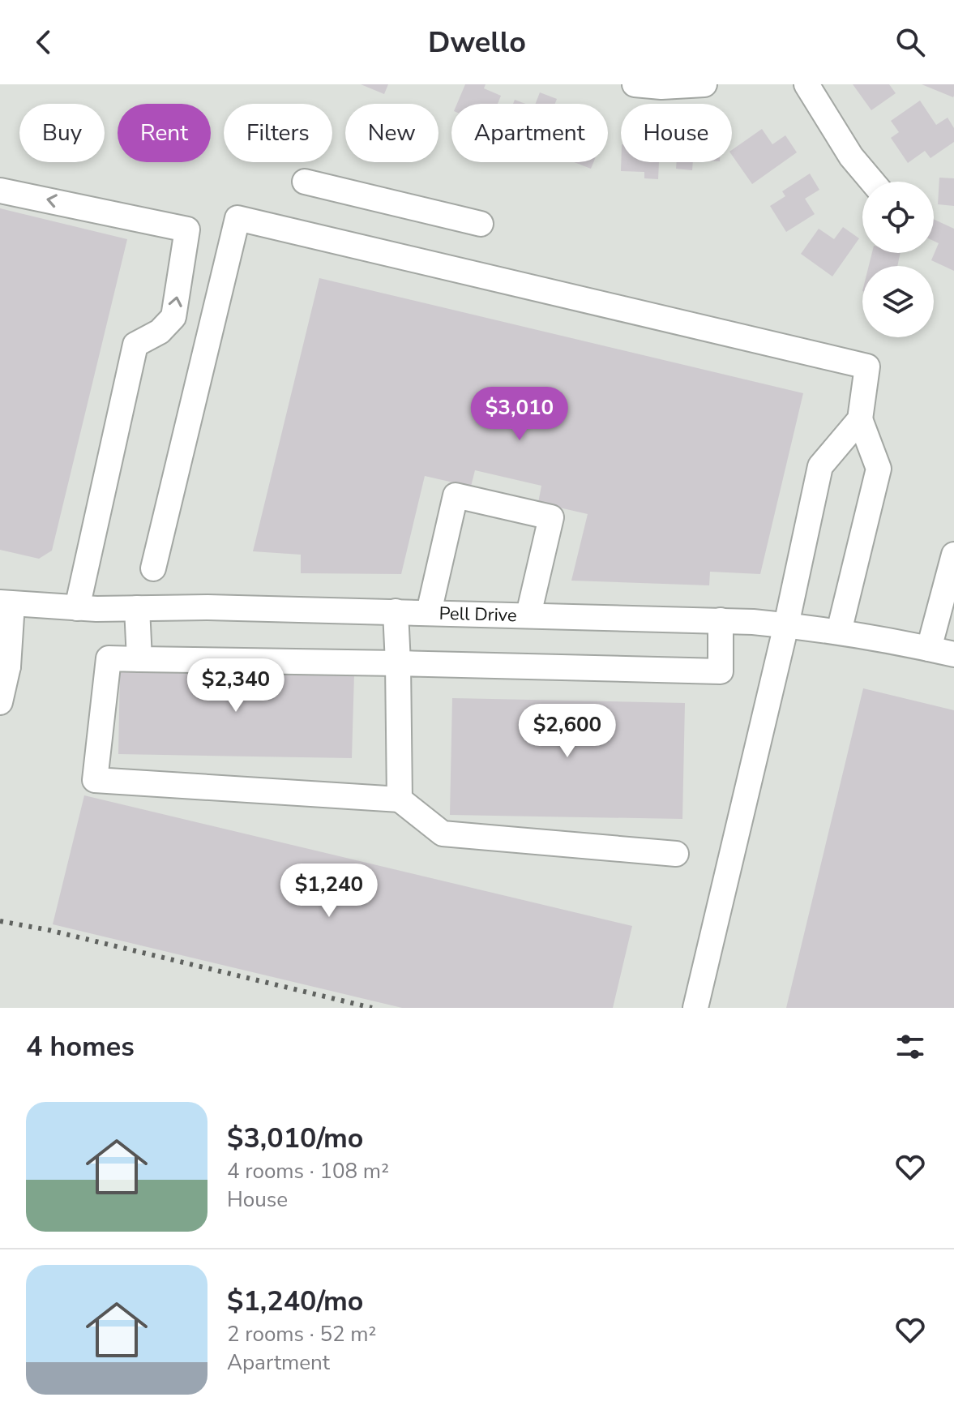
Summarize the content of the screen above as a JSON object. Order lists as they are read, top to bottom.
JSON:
{
  "streets": {
    "street": ["Pell Drive"]
  },
  "page": {
    "header": "Dwello",
    "chip": [
      "Buy",
      "Rent",
      "Filters",
      "New",
      "Apartment",
      "House"
    ],
    "price": [
      "$3,010",
      "$2,340",
      "$2,600",
      "$1,240"
    ],
    "heading": "4 homes",
    "list": [
      {
        "name": "$3,010/mo",
        "note": "4 rooms · 108 m² · House"
      },
      {
        "name": "$1,240/mo",
        "note": "2 rooms · 52 m² · Apartment"
      }
    ]
  }
}
